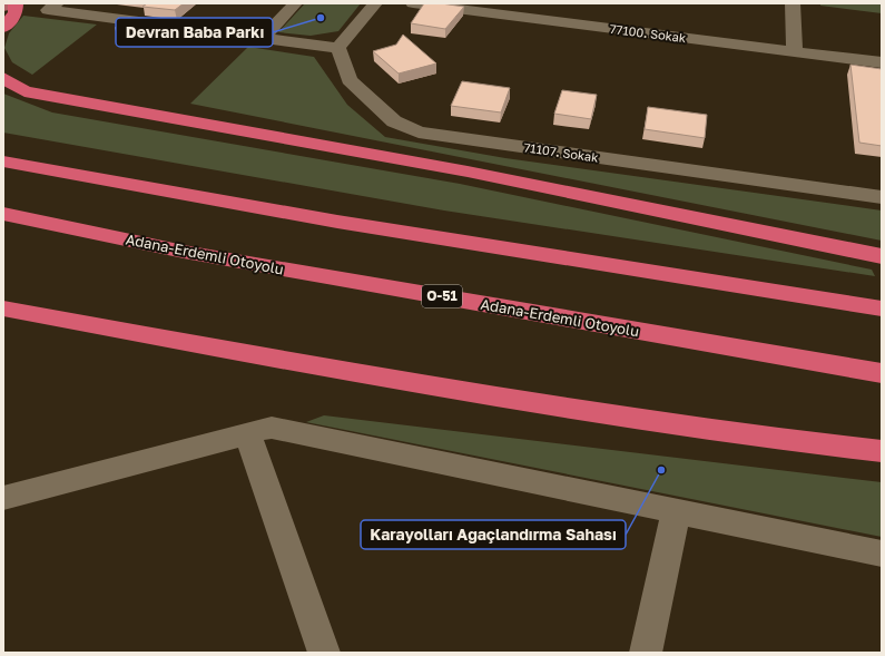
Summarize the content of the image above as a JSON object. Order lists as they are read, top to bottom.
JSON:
{
  "streets": {
    "highway": ["Adana-Erdemli Otoyolu", "O-51"],
    "street": ["77100. Sokak", "71107. Sokak"]
  },
  "places": ["Devran Baba Parkı", "Karayolları Ağaçlandırma Sahası"]
}
